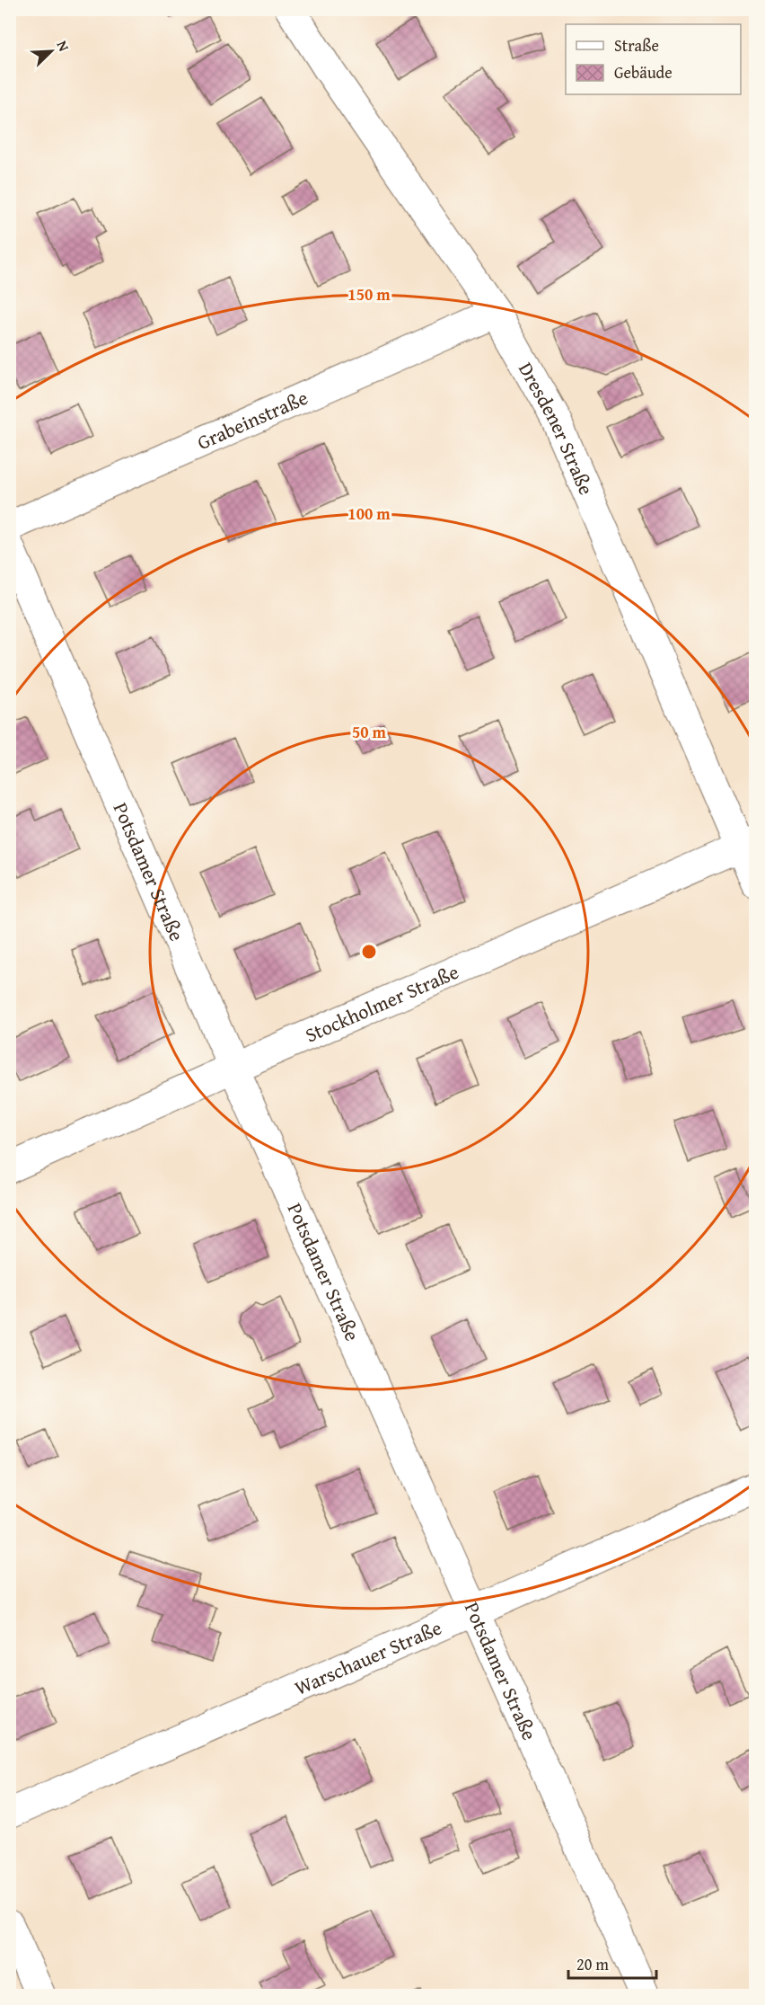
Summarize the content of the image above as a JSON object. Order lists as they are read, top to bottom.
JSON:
{
  "streets": {
    "street": [
      "Grabeinstraße",
      "Dresdener Straße",
      "Potsdamer Straße",
      "Stockholmer Straße",
      "Warschauer Straße"
    ]
  },
  "crossings": [
    ["Grabeinstraße", "Dresdener Straße"],
    ["Dresdener Straße", "Stockholmer Straße"],
    ["Potsdamer Straße", "Stockholmer Straße"],
    ["Potsdamer Straße", "Warschauer Straße"]
  ],
  "legend": ["Straße", "Gebäude"],
  "scale_bar": "20 m",
  "north": "top right",
  "rings": ["150 m", "100 m", "50 m"]
}
